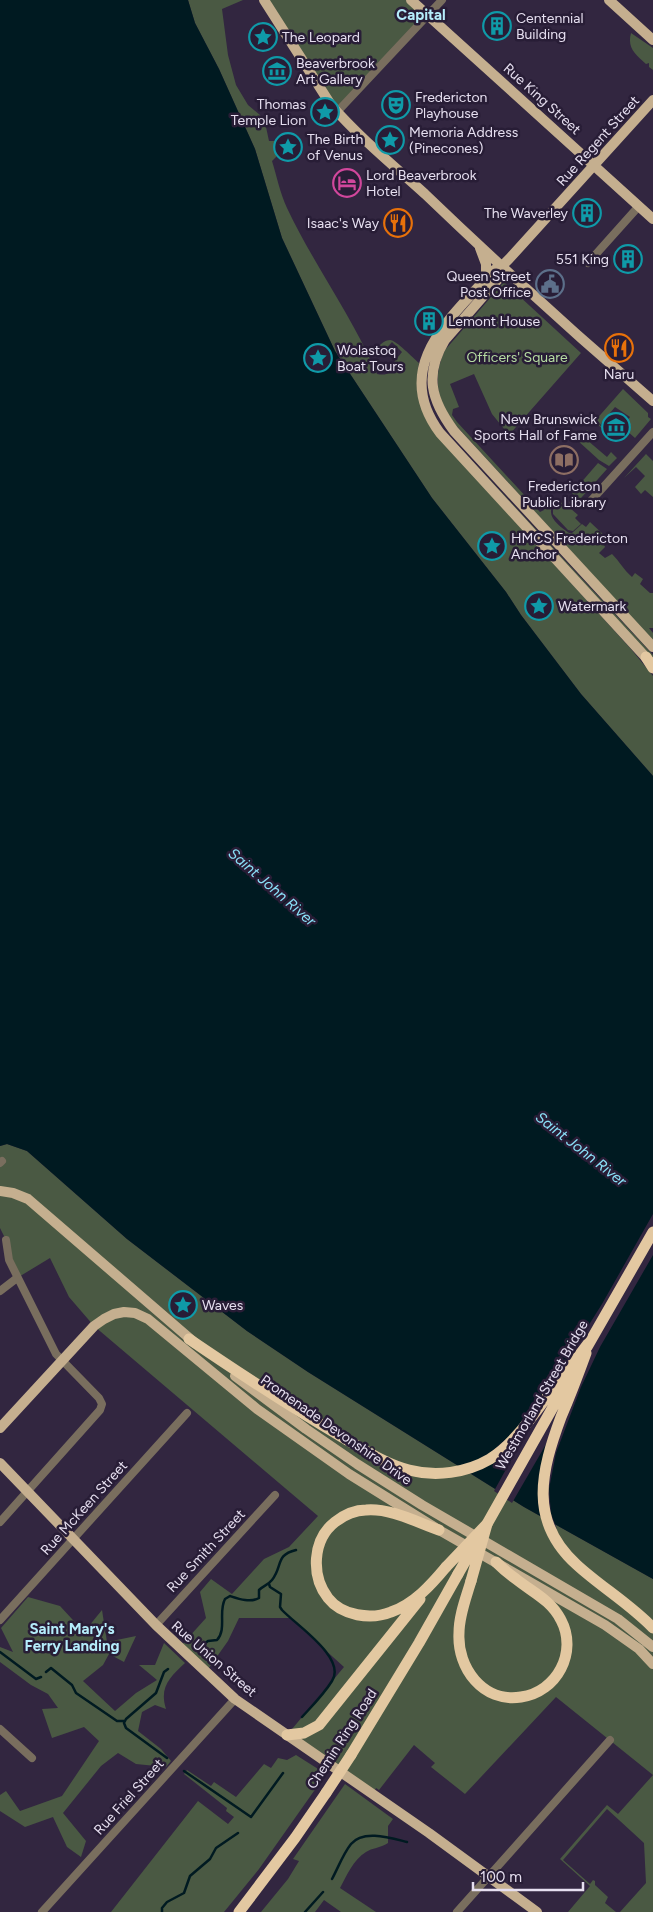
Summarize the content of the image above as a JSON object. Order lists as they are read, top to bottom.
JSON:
{
  "streets": {
    "highway": ["Westmorland Street Bridge", "Chemin Ring Road"],
    "main road": [
      "Rue King Street",
      "Rue Regent Street",
      "Promenade Devonshire Drive",
      "Rue Union Street"
    ],
    "street": ["Rue McKeen Street", "Rue Smith Street", "Rue Friel Street"]
  },
  "crossings": [
    ["Rue King Street", "Rue Regent Street"],
    ["Westmorland Street Bridge", "Chemin Ring Road"],
    ["Rue McKeen Street", "Rue Union Street"],
    ["Rue Smith Street", "Rue Union Street"],
    ["Rue Union Street", "Rue Friel Street"]
  ],
  "districts": ["Capital", "Saint Mary's Ferry Landing"],
  "water": ["Saint John River"],
  "parks": ["Officers' Square"],
  "places": {
    "building": [
      "Centennial Building",
      "The Waverley",
      "551 King",
      "Lemont House"
    ],
    "place": [
      "The Leopard",
      "Thomas Temple Lion",
      "Memoria Address (Pinecones)",
      "The Birth of Venus",
      "Wolastoq Boat Tours",
      "HMCS Fredericton Anchor",
      "Watermark",
      "Waves"
    ],
    "museum": ["Beaverbrook Art Gallery", "New Brunswick Sports Hall of Fame"],
    "theatre": ["Fredericton Playhouse"],
    "hotel": ["Lord Beaverbrook Hotel"],
    "restaurant": ["Isaac's Way", "Naru"],
    "public building": ["Queen Street Post Office"],
    "library": ["Fredericton Public Library"]
  },
  "scale_bar": "100 m"
}
